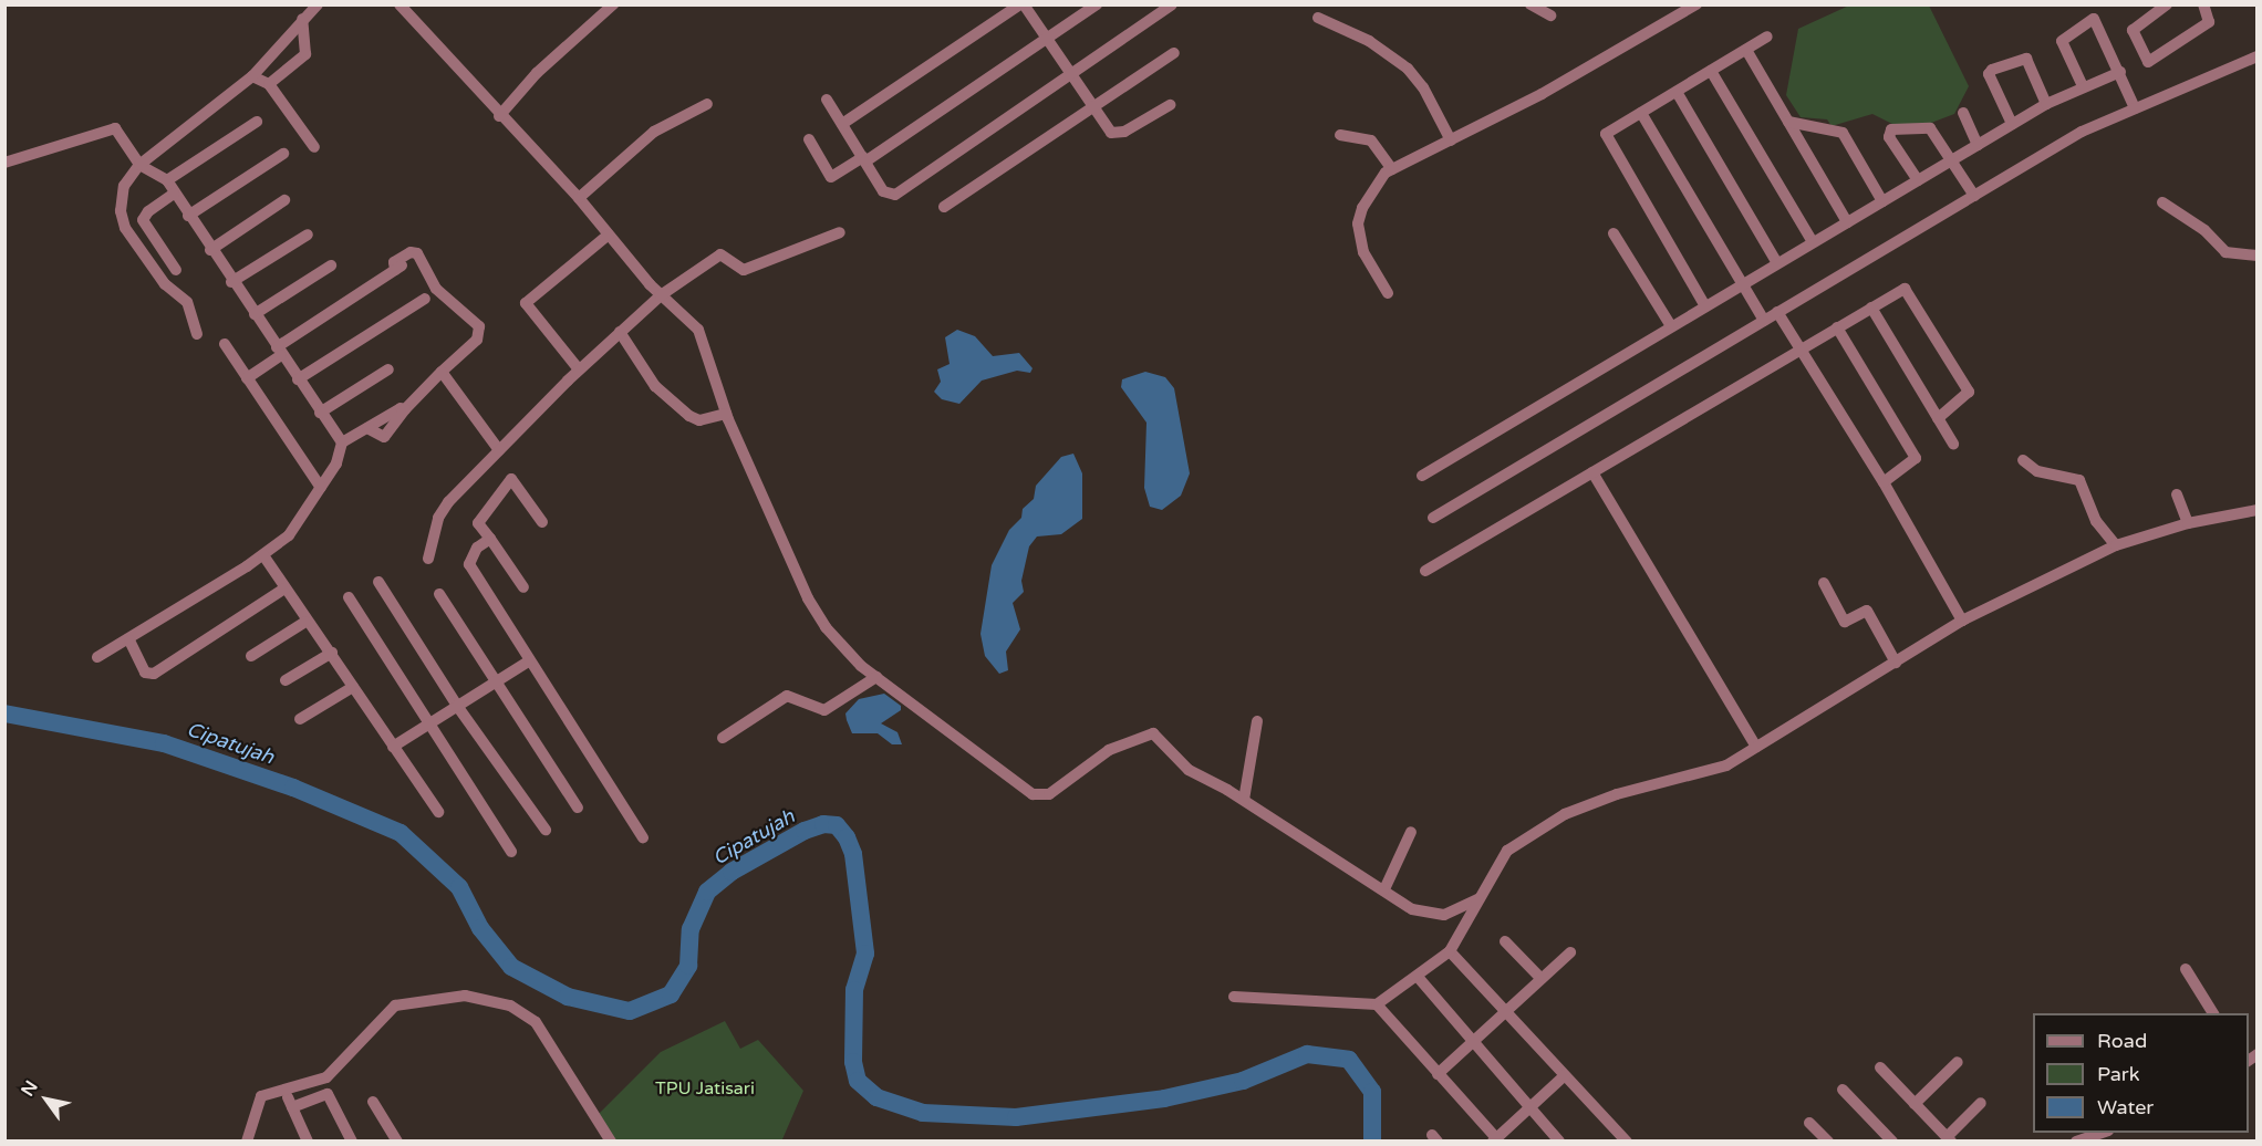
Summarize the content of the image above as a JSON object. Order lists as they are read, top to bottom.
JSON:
{
  "water": ["Cipatujah"],
  "parks": ["TPU Jatisari"],
  "legend": ["Road", "Park", "Water"],
  "north": "top left"
}
